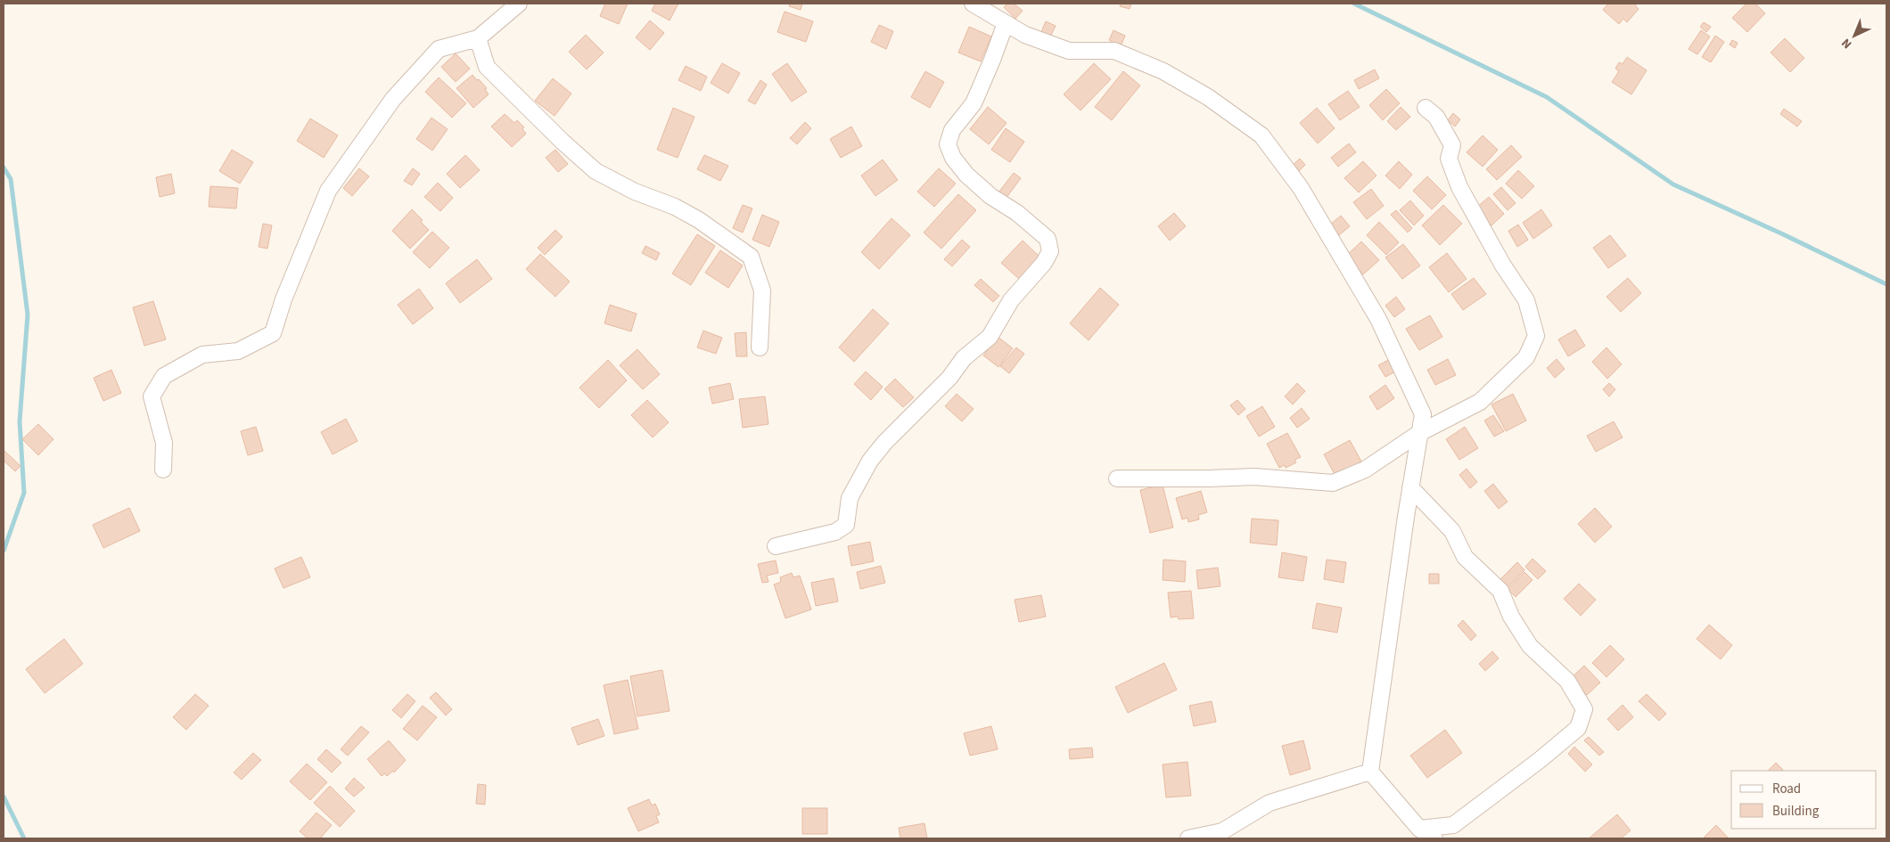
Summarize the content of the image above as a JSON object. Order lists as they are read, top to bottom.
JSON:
{
  "legend": ["Road", "Building"],
  "north": "bottom left"
}
